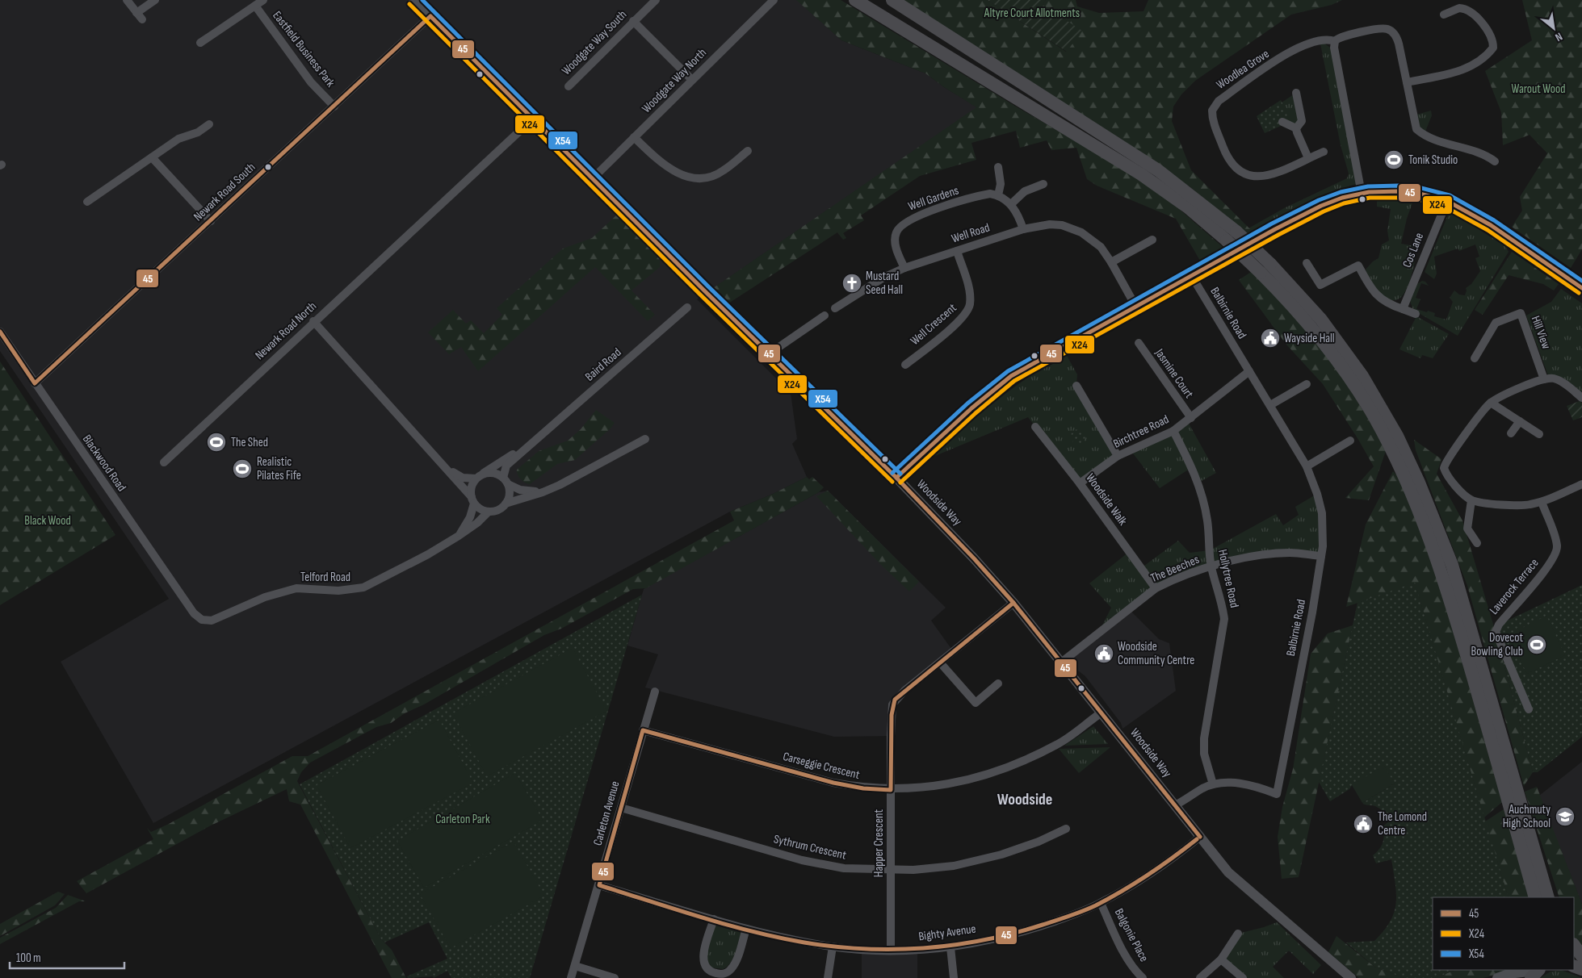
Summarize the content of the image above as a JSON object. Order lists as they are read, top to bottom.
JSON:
{
  "streets": {
    "street": [
      "Woodgate Way South",
      "Eastfield Business Park",
      "Woodlea Grove",
      "Woodgate Way North",
      "Newark Road South",
      "Well Gardens",
      "Well Road",
      "Cos Lane",
      "Balbirnie Road",
      "Well Crescent",
      "Newark Road North",
      "Hill View",
      "Baird Road",
      "Jasmine Court",
      "Birchtree Road",
      "Blackwood Road",
      "Woodside Walk",
      "Woodside Way",
      "The Beeches",
      "Telford Road",
      "Hollytree Road",
      "Laverock Terrace",
      "Carseggie Crescent",
      "Carleton Avenue",
      "Happer Crescent",
      "Sythrum Crescent",
      "Bighty Avenue",
      "Balgonie Place"
    ]
  },
  "crossings": [
    ["Eastfield Business Park", "Newark Road South"],
    ["Woodgate Way North", "Woodside Way"],
    ["Newark Road South", "Blackwood Road"],
    ["Newark Road South", "Woodside Way"],
    ["Well Gardens", "Well Road"],
    ["Well Road", "Well Crescent"],
    ["Balbirnie Road", "Birchtree Road"],
    ["Balbirnie Road", "The Beeches"],
    ["Balbirnie Road", "Hollytree Road"],
    ["Newark Road North", "Woodside Way"],
    ["Baird Road", "Telford Road"],
    ["Jasmine Court", "Birchtree Road"],
    ["Birchtree Road", "Woodside Walk"],
    ["Birchtree Road", "Hollytree Road"],
    ["Blackwood Road", "Telford Road"],
    ["Woodside Walk", "The Beeches"],
    ["Woodside Way", "The Beeches"],
    ["Woodside Way", "Carseggie Crescent"],
    ["Woodside Way", "Happer Crescent"],
    ["Woodside Way", "Bighty Avenue"],
    ["The Beeches", "Hollytree Road"],
    ["Carseggie Crescent", "Carleton Avenue"],
    ["Carseggie Crescent", "Happer Crescent"],
    ["Carleton Avenue", "Sythrum Crescent"],
    ["Carleton Avenue", "Bighty Avenue"],
    ["Happer Crescent", "Sythrum Crescent"],
    ["Happer Crescent", "Bighty Avenue"],
    ["Bighty Avenue", "Balgonie Place"]
  ],
  "districts": ["Woodside"],
  "parks": [
    "Altyre Court Allotments",
    "Warout Wood",
    "Black Wood",
    "Carleton Park"
  ],
  "places": {
    "sports": [
      "Tonik Studio",
      "The Shed",
      "Realistic Pilates Fife",
      "Dovecot Bowling Club"
    ],
    "church": ["Mustard Seed Hall"],
    "public building": ["Wayside Hall", "Woodside Community Centre", "The Lomond Centre"],
    "school or university": ["Auchmuty High School"]
  },
  "lines": ["transit line X54", "transit line X24", "transit line 45"],
  "legend": ["45", "X24", "X54"],
  "scale_bar": "100 m",
  "north": "bottom right"
}
